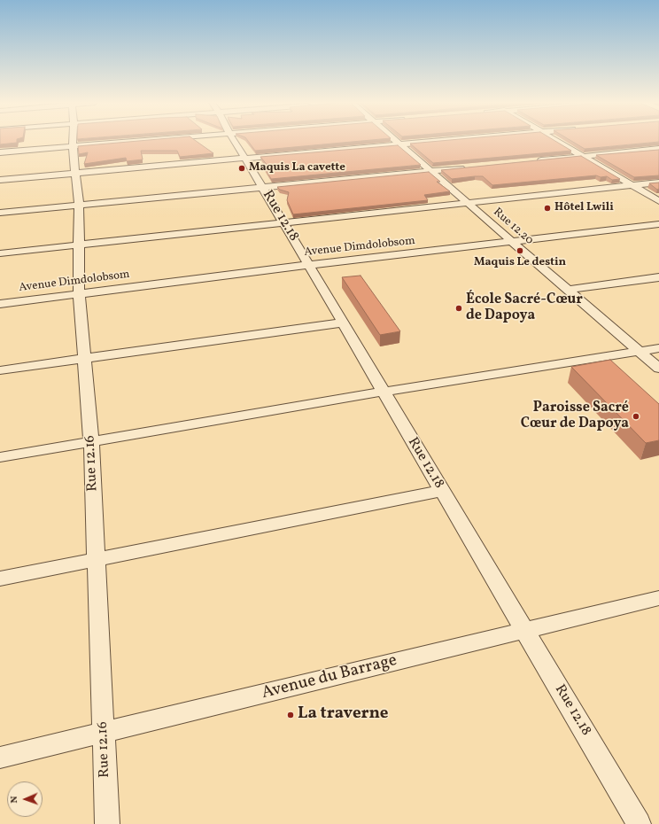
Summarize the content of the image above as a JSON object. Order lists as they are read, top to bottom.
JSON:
{
  "streets": {
    "street": [
      "Rue 12.18",
      "Rue 12.20",
      "Avenue Dimdolobsom",
      "Rue 12.16",
      "Avenue du Barrage"
    ]
  },
  "crossings": [
    ["Rue 12.18", "Avenue Dimdolobsom"],
    ["Rue 12.18", "Avenue du Barrage"],
    ["Rue 12.20", "Avenue Dimdolobsom"],
    ["Avenue Dimdolobsom", "Rue 12.16"],
    ["Rue 12.16", "Avenue du Barrage"]
  ],
  "places": [
    "Maquis La cavette",
    "Hôtel Lwili",
    "Maquis Le destin",
    "École Sacré-Cœur de Dapoya",
    "Paroisse Sacré Cœur de Dapoya",
    "La traverne"
  ],
  "north": "left"
}
